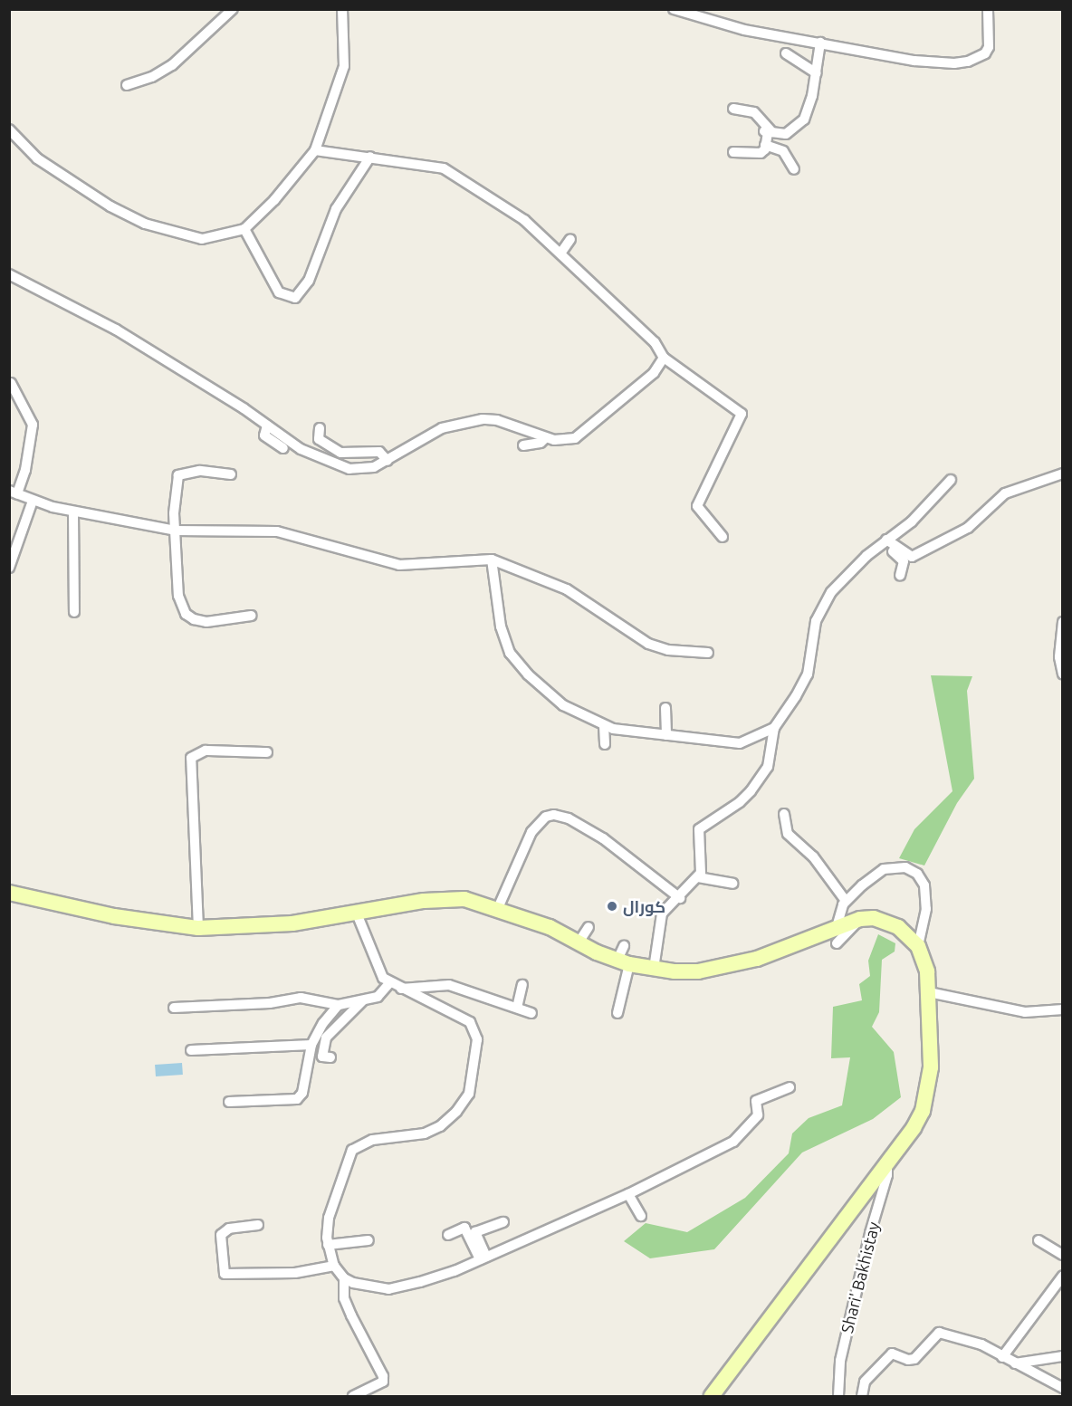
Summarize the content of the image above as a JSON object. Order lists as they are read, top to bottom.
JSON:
{
  "streets": {
    "street": ["Shari' Bakhistay"]
  },
  "places": ["كورال"]
}
